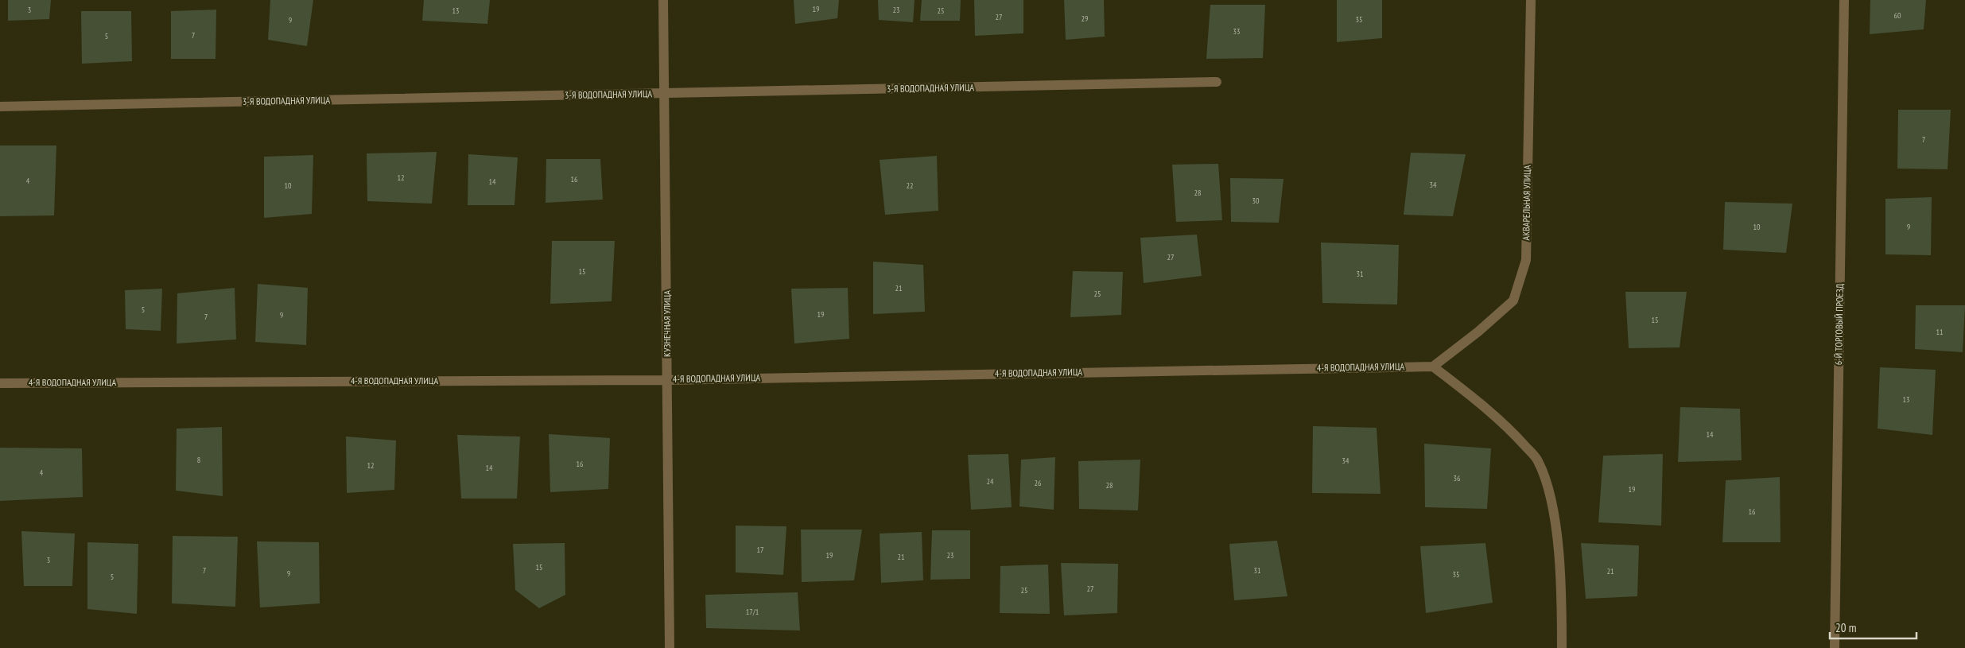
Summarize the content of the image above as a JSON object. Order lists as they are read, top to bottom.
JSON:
{
  "streets": {
    "street": [
      "3-Я ВОДОПАДНАЯ УЛИЦА",
      "АКВАРЕЛЬНАЯ УЛИЦА",
      "КУЗНЕЧНАЯ УЛИЦА",
      "6-Й ТОРГОВЫЙ ПРОЕЗД",
      "4-Я ВОДОПАДНАЯ УЛИЦА"
    ]
  },
  "crossings": [
    ["3-Я ВОДОПАДНАЯ УЛИЦА", "КУЗНЕЧНАЯ УЛИЦА"],
    ["АКВАРЕЛЬНАЯ УЛИЦА", "4-Я ВОДОПАДНАЯ УЛИЦА"],
    ["КУЗНЕЧНАЯ УЛИЦА", "4-Я ВОДОПАДНАЯ УЛИЦА"]
  ],
  "house_numbers": [
    "19",
    "3",
    "23",
    "13",
    "25",
    "60",
    "27",
    "29",
    "35",
    "9",
    "33",
    "7",
    "5",
    "7",
    "12",
    "16",
    "4",
    "14",
    "34",
    "10",
    "22",
    "28",
    "30",
    "10",
    "9",
    "27",
    "15",
    "31",
    "21",
    "25",
    "5",
    "19",
    "9",
    "7",
    "15",
    "11",
    "13",
    "14",
    "8",
    "34",
    "16",
    "12",
    "14",
    "4",
    "36",
    "24",
    "26",
    "28",
    "19",
    "16",
    "17",
    "19",
    "23",
    "21",
    "3",
    "15",
    "7",
    "31",
    "21",
    "9",
    "35",
    "5",
    "27",
    "25",
    "17/1"
  ],
  "scale_bar": "20 m"
}
